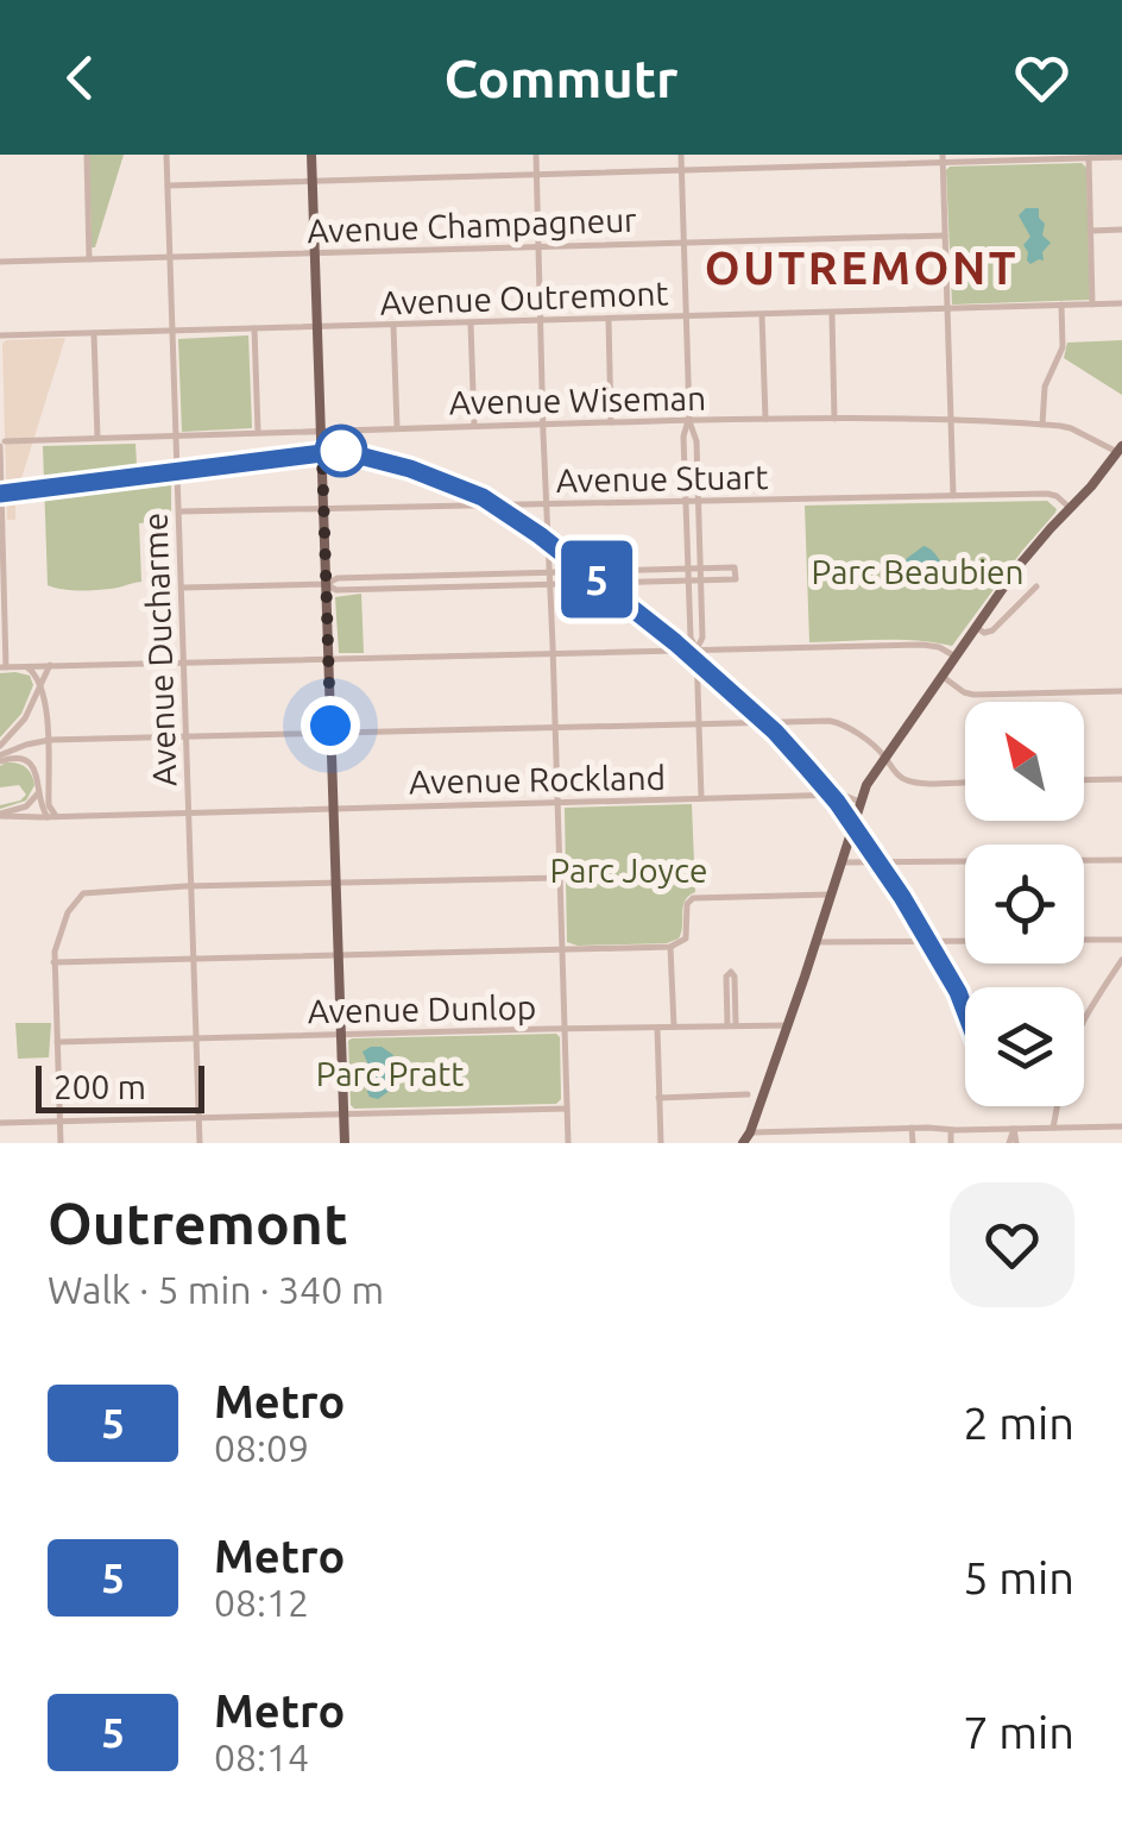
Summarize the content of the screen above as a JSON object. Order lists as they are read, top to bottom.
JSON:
{
  "streets": {
    "street": [
      "Avenue Champagneur",
      "Avenue Outremont",
      "Avenue Wiseman",
      "Avenue Stuart",
      "Avenue Ducharme",
      "Avenue Rockland",
      "Avenue Dunlop"
    ]
  },
  "crossings": [
    ["Avenue Champagneur", "Avenue Ducharme"],
    ["Avenue Outremont", "Avenue Ducharme"],
    ["Avenue Wiseman", "Avenue Ducharme"],
    ["Avenue Stuart", "Avenue Ducharme"],
    ["Avenue Ducharme", "Avenue Rockland"],
    ["Avenue Ducharme", "Avenue Dunlop"]
  ],
  "districts": ["OUTREMONT"],
  "parks": ["Parc Beaubien", "Parc Joyce", "Parc Pratt"],
  "lines": ["metro line 5"],
  "scale_bar": "200 m",
  "north": "top left",
  "page": {
    "header": "Commutr",
    "on_map": "5",
    "scale": "200 m",
    "heading": ["Outremont", "Walk · 5 min · 340 m"],
    "list": [
      {
        "mark": "5",
        "name": "Metro",
        "note": "08:09",
        "value": "2 min"
      },
      {
        "mark": "5",
        "name": "Metro",
        "note": "08:12",
        "value": "5 min"
      },
      {
        "mark": "5",
        "name": "Metro",
        "note": "08:14",
        "value": "7 min"
      }
    ]
  }
}
